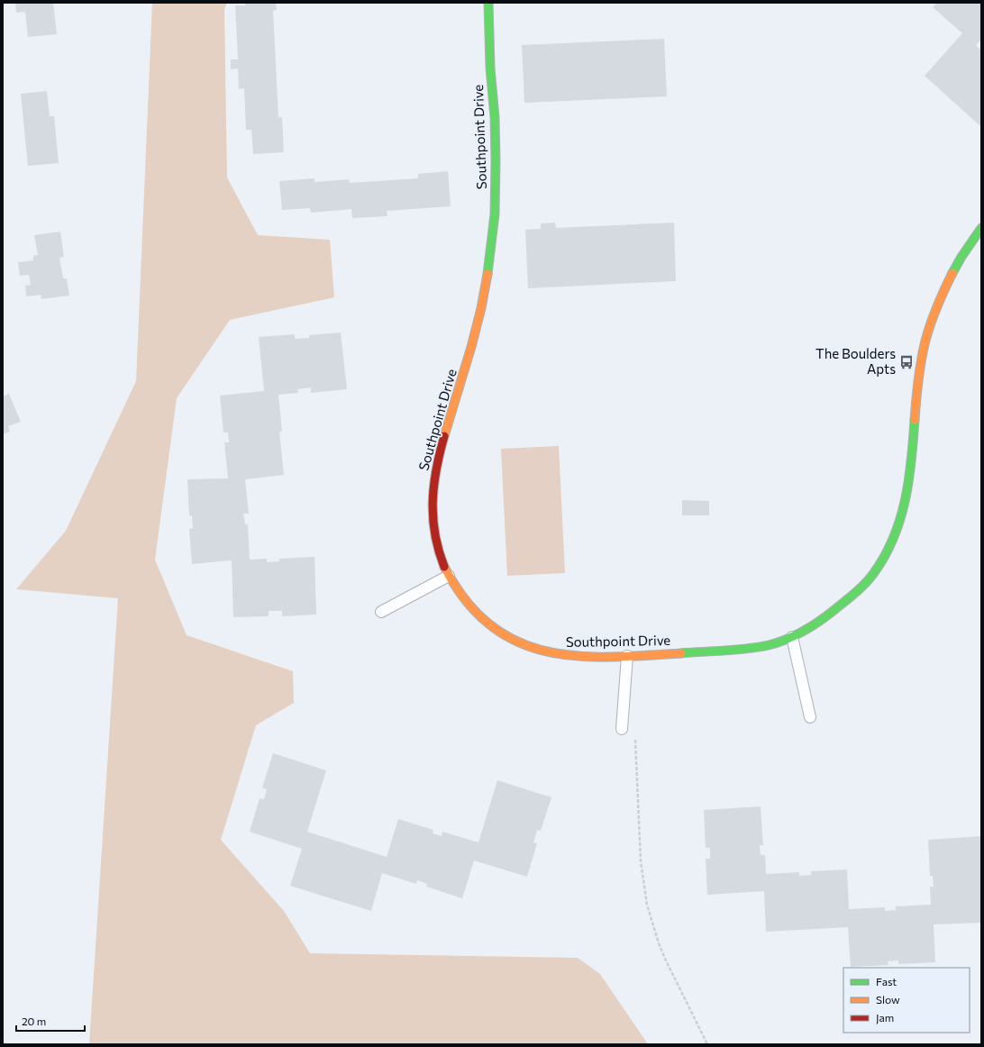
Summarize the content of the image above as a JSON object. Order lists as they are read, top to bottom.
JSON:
{
  "streets": {
    "street": ["Southpoint Drive"]
  },
  "places": {
    "bus stop": ["The Boulders Apts"]
  },
  "legend": ["Fast", "Slow", "Jam"],
  "scale_bar": "20 m"
}
